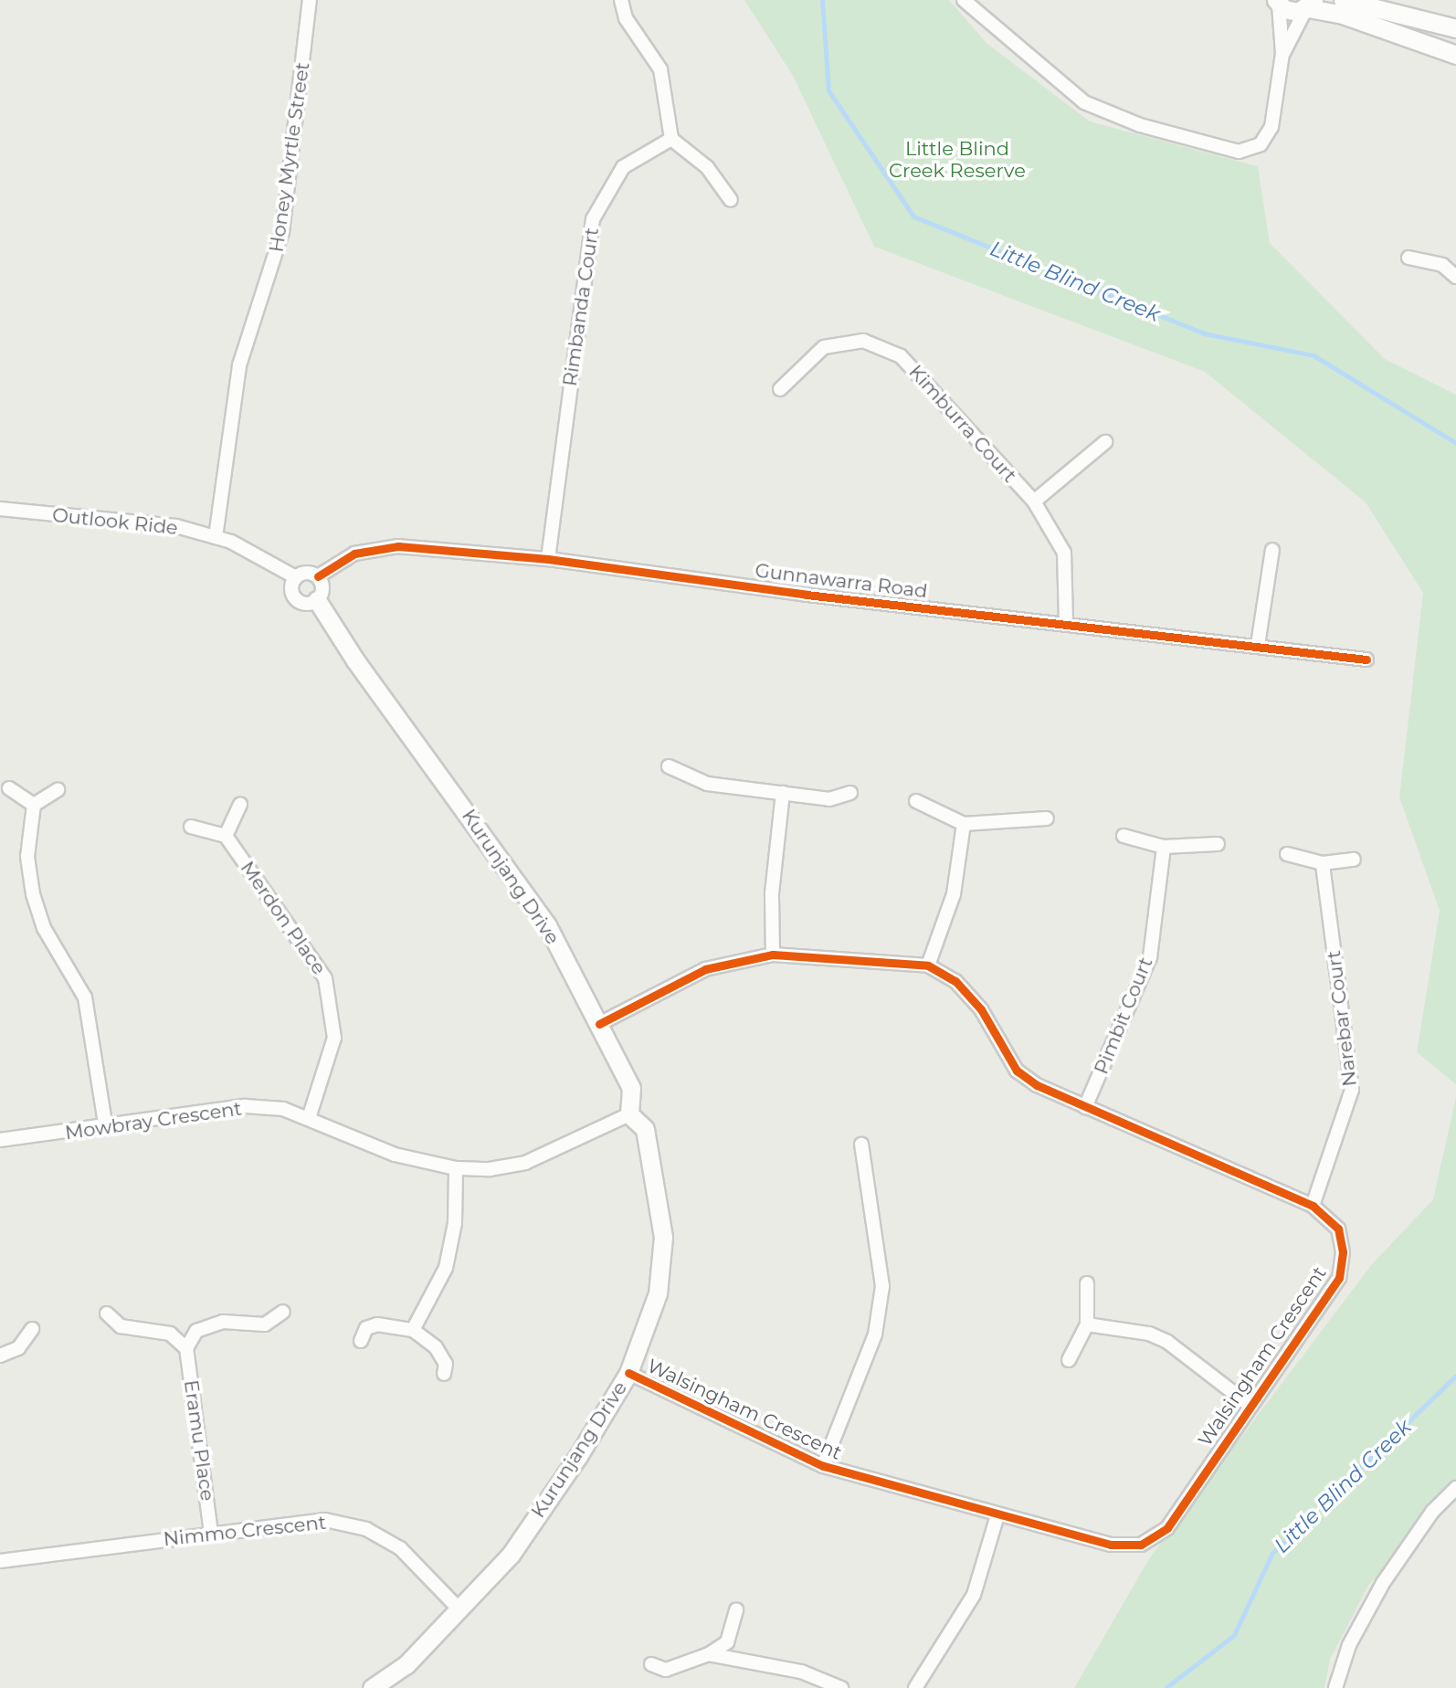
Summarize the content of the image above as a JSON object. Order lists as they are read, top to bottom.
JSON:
{
  "streets": {
    "street": [
      "Honey Myrtle Street",
      "Rimbanda Court",
      "Kimburra Court",
      "Outlook Ride",
      "Gunnawarra Road",
      "Kurunjang Drive",
      "Merdon Place",
      "Pimbit Court",
      "Narebar Court",
      "Mowbray Crescent",
      "Walsingham Crescent",
      "Eramu Place",
      "Nimmo Crescent"
    ]
  },
  "crossings": [
    ["Honey Myrtle Street", "Outlook Ride"],
    ["Rimbanda Court", "Gunnawarra Road"],
    ["Kimburra Court", "Gunnawarra Road"],
    ["Outlook Ride", "Gunnawarra Road"],
    ["Outlook Ride", "Kurunjang Drive"],
    ["Gunnawarra Road", "Kurunjang Drive"],
    ["Kurunjang Drive", "Mowbray Crescent"],
    ["Kurunjang Drive", "Walsingham Crescent"],
    ["Kurunjang Drive", "Nimmo Crescent"],
    ["Merdon Place", "Mowbray Crescent"],
    ["Pimbit Court", "Walsingham Crescent"],
    ["Narebar Court", "Walsingham Crescent"],
    ["Eramu Place", "Nimmo Crescent"]
  ],
  "water": ["Little Blind Creek"],
  "parks": ["Little Blind Creek Reserve"]
}
